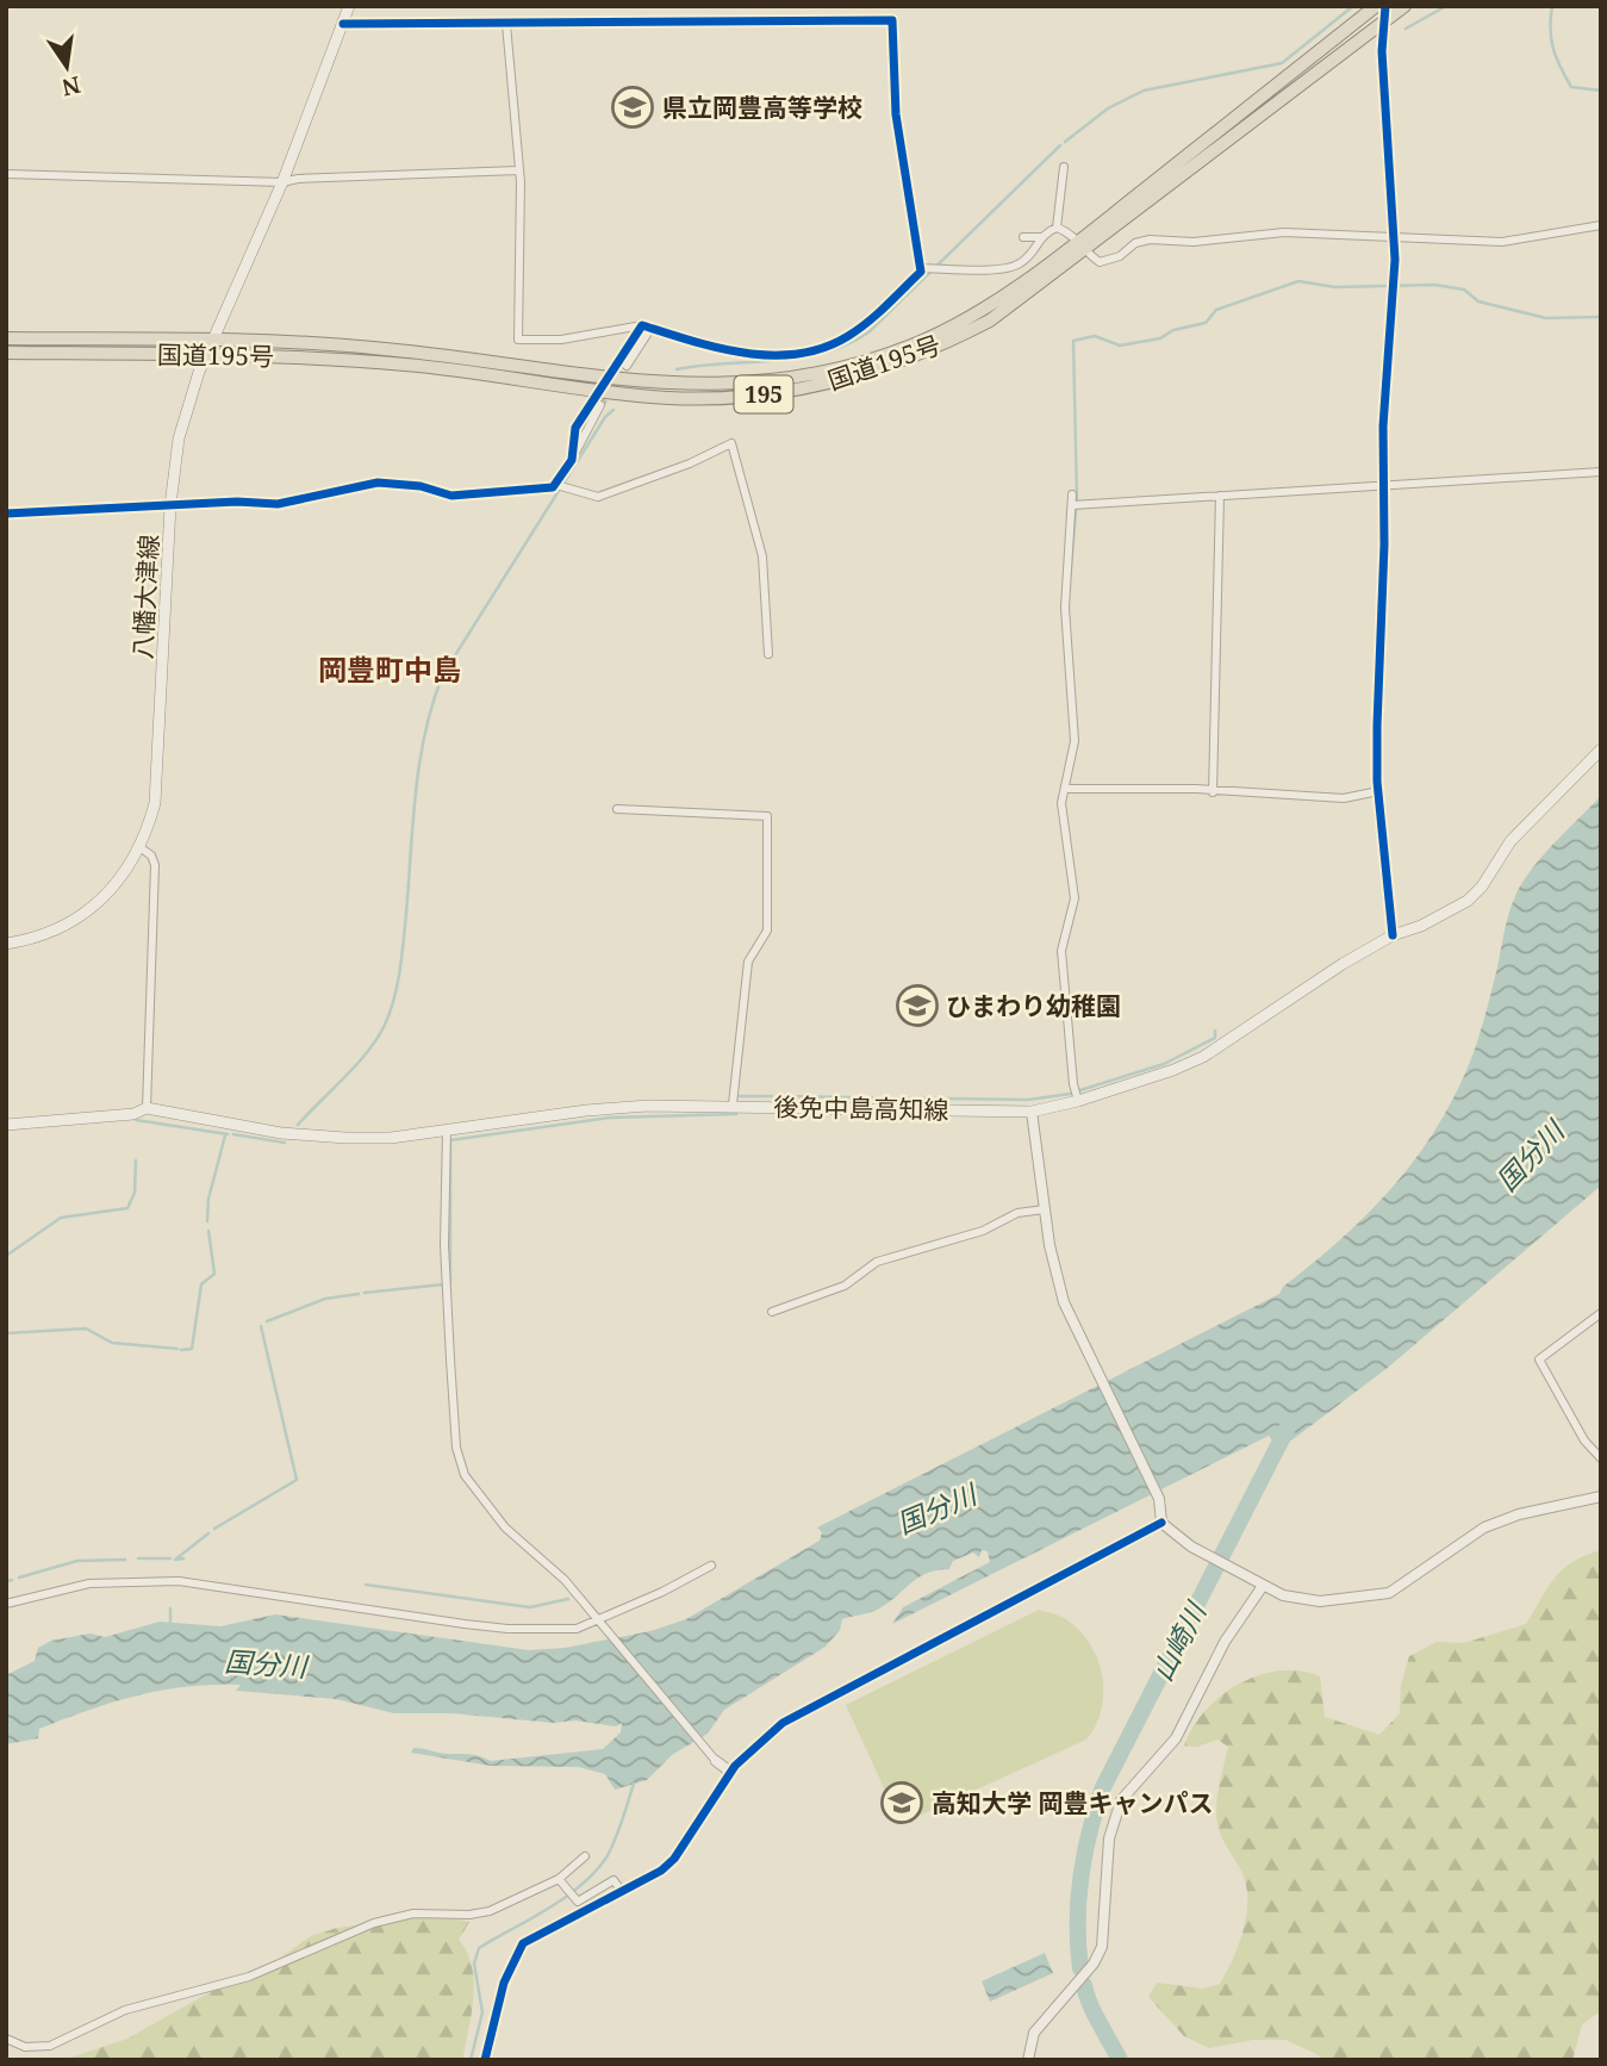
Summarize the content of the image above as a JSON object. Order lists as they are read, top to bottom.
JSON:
{
  "streets": {
    "highway": ["国道195号", "195"],
    "main road": ["八幡大津線", "後免中島高知線"]
  },
  "crossings": [
    ["国道195号", "八幡大津線"]
  ],
  "districts": ["岡豊町中島"],
  "water": ["国分川", "山崎川"],
  "places": {
    "school or university": ["県立岡豊高等学校", "ひまわり幼稚園", "高知大学 岡豊キャンパス"]
  },
  "north": "bottom"
}
